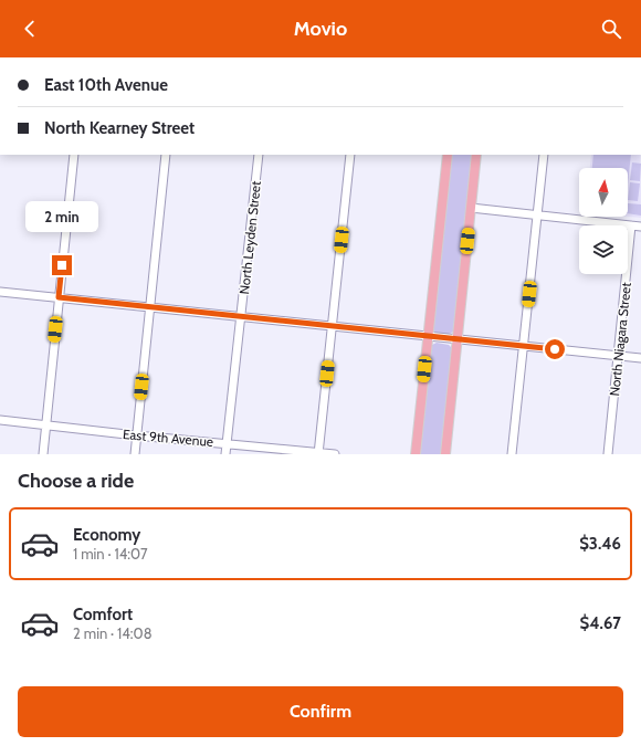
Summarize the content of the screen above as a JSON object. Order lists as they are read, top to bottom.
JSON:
{
  "streets": {
    "street": ["North Leyden Street", "North Niagara Street", "East 9th Avenue"]
  },
  "crossings": [
    ["North Leyden Street", "East 9th Avenue"]
  ],
  "north": "top",
  "page": {
    "header": "Movio",
    "banner": ["East 10th Avenue", "North Kearney Street"],
    "bubble": "2 min",
    "heading": "Choose a ride",
    "list": [
      {
        "name": "Economy",
        "note": "1 min · 14:07",
        "value": "$3.46"
      },
      {
        "name": "Comfort",
        "note": "2 min · 14:08",
        "value": "$4.67"
      }
    ],
    "buttons": "Confirm"
  }
}
